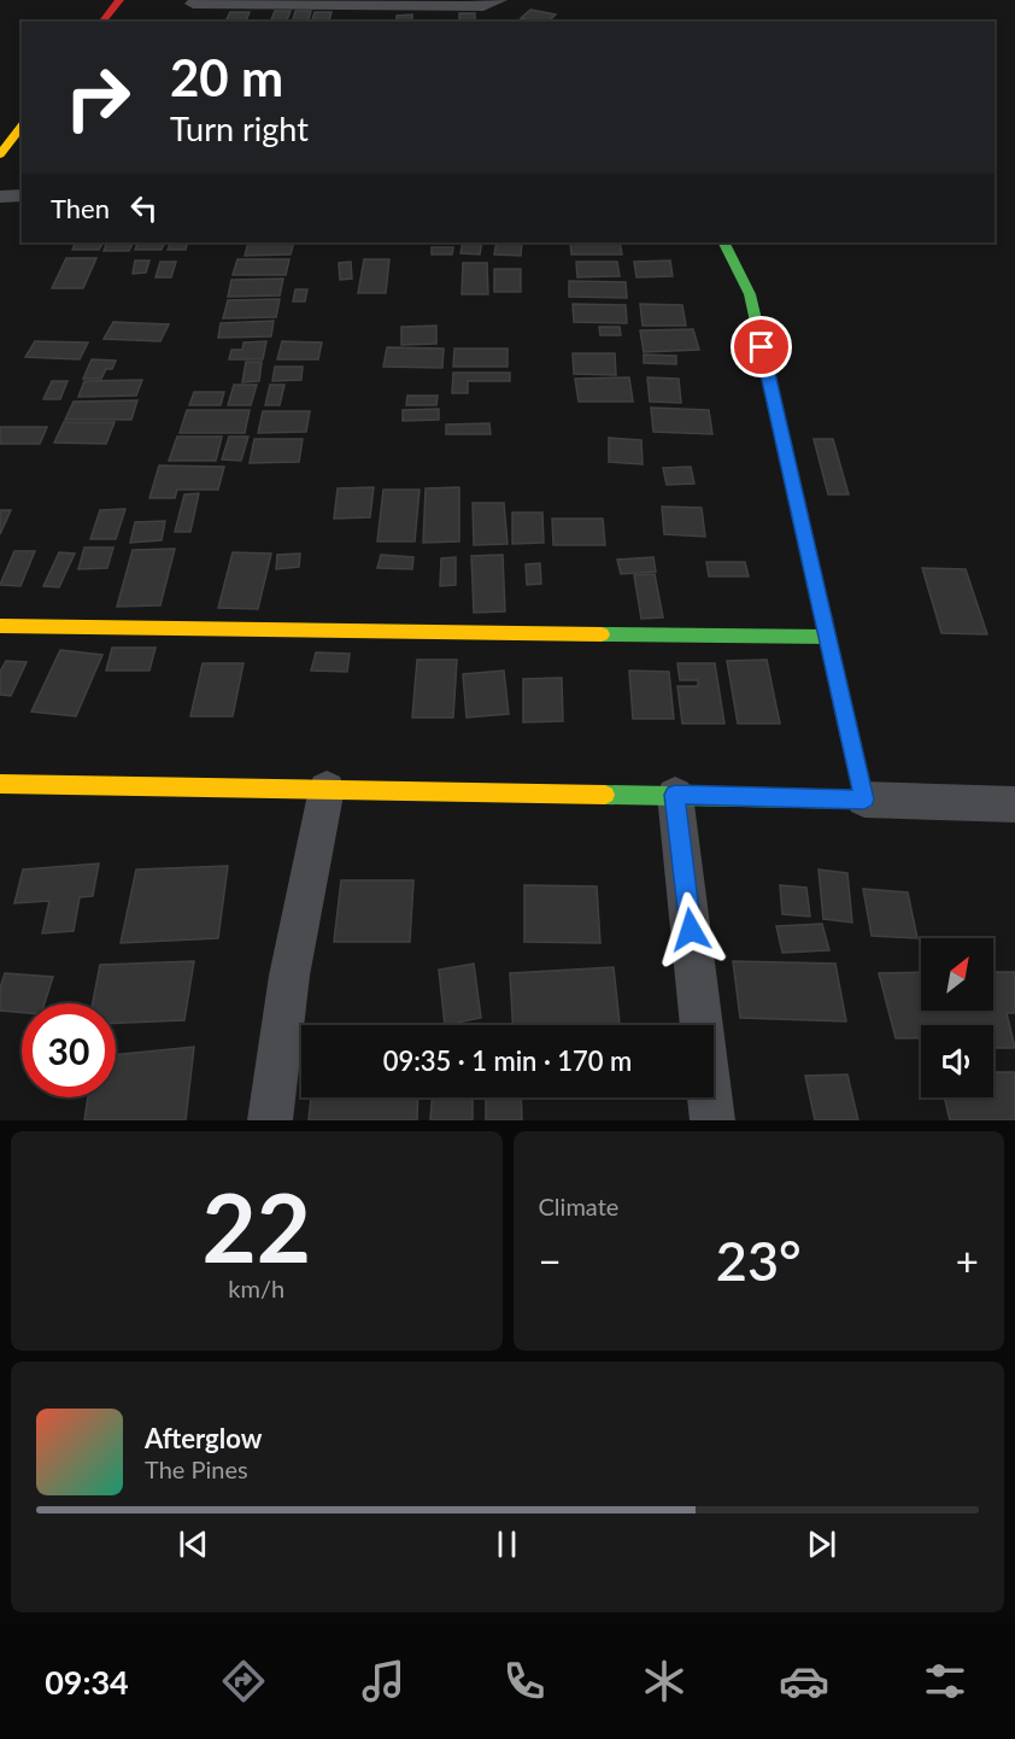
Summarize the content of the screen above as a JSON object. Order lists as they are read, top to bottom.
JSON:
{
  "north": "top right",
  "page": {
    "turn": ["20 m", "Turn right"],
    "then": "Then",
    "limit": "30",
    "trip": "09:35 · 1 min · 170 m",
    "tile": [
      ["22", "km/h"],
      "Climate"
    ],
    "heat": ["−", "23°", "+"],
    "song": ["Afterglow", "The Pines"],
    "tabs": "09:34"
  }
}
